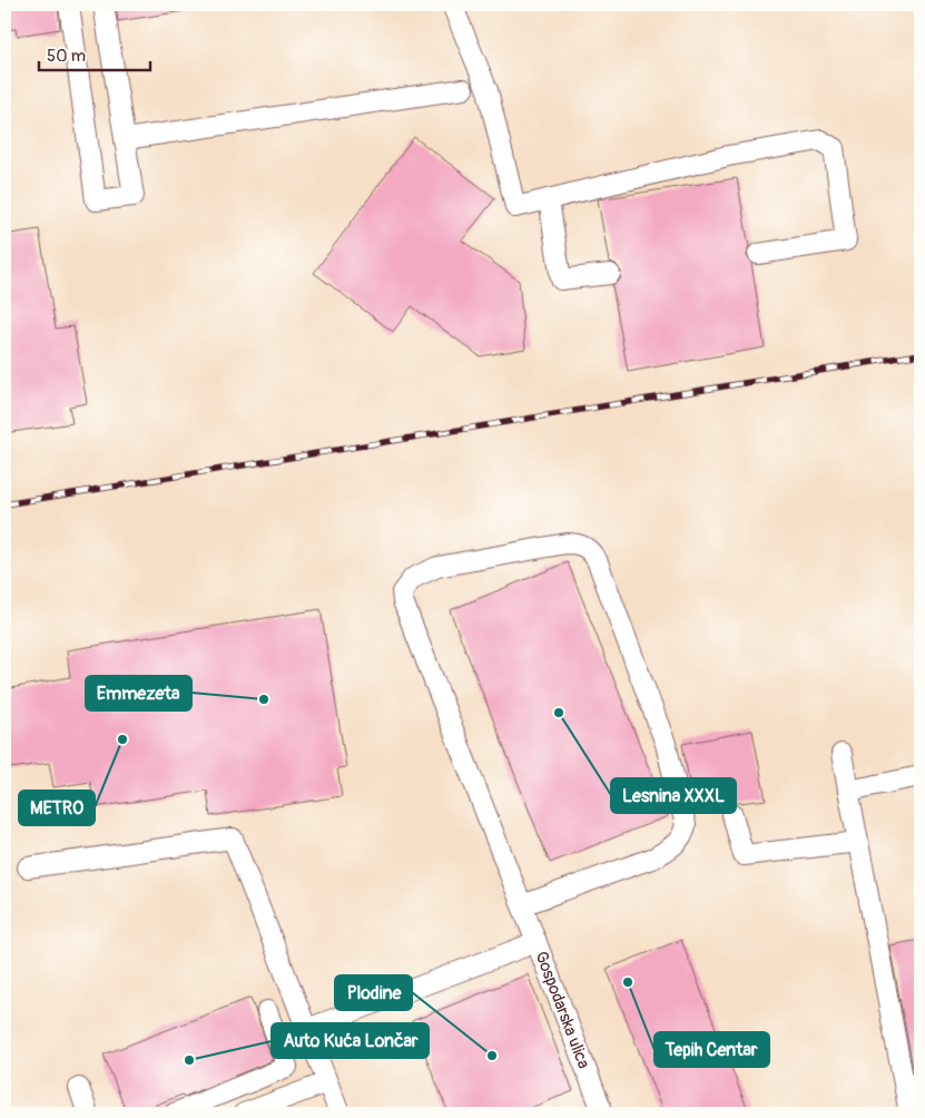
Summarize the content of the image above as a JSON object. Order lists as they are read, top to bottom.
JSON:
{
  "streets": {
    "street": ["Gospodarska ulica"]
  },
  "places": [
    "Emmezeta",
    "Lesnina XXXL",
    "METRO",
    "Tepih Centar",
    "Plodine",
    "Auto Kuća Lončar"
  ],
  "scale_bar": "50 m"
}
